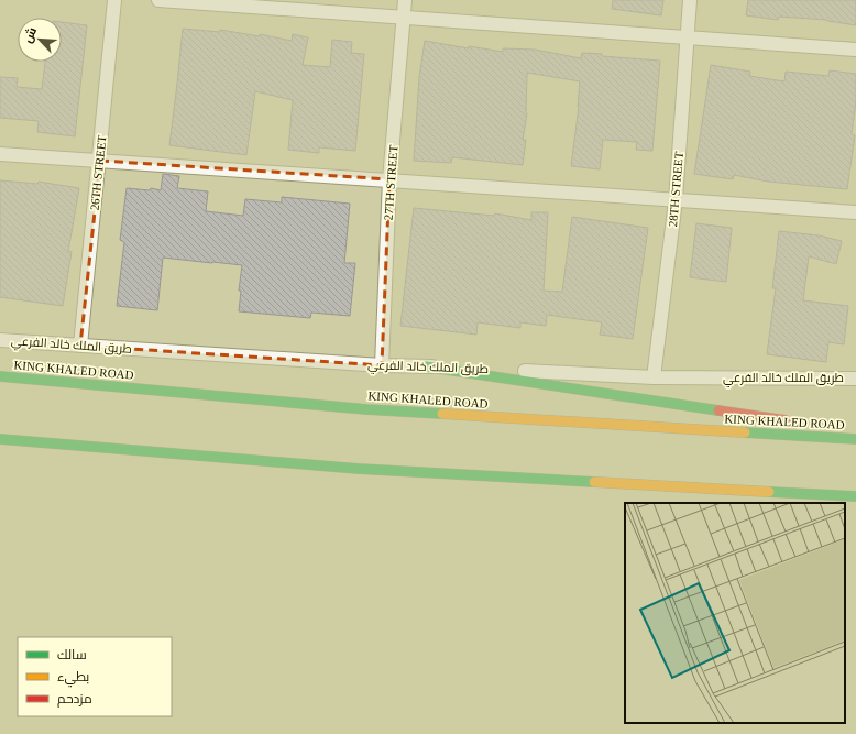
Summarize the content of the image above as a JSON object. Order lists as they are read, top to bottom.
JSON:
{
  "streets": {
    "highway": ["KING KHALED ROAD"],
    "street": [
      "26TH STREET",
      "27TH STREET",
      "28TH STREET",
      "طريق الملك خالد الفرعي"
    ]
  },
  "crossings": [
    ["26TH STREET", "طريق الملك خالد الفرعي"],
    ["27TH STREET", "طريق الملك خالد الفرعي"],
    ["28TH STREET", "طريق الملك خالد الفرعي"]
  ],
  "legend": ["سالك", "بطيء", "مزدحم"],
  "north": "top left"
}
